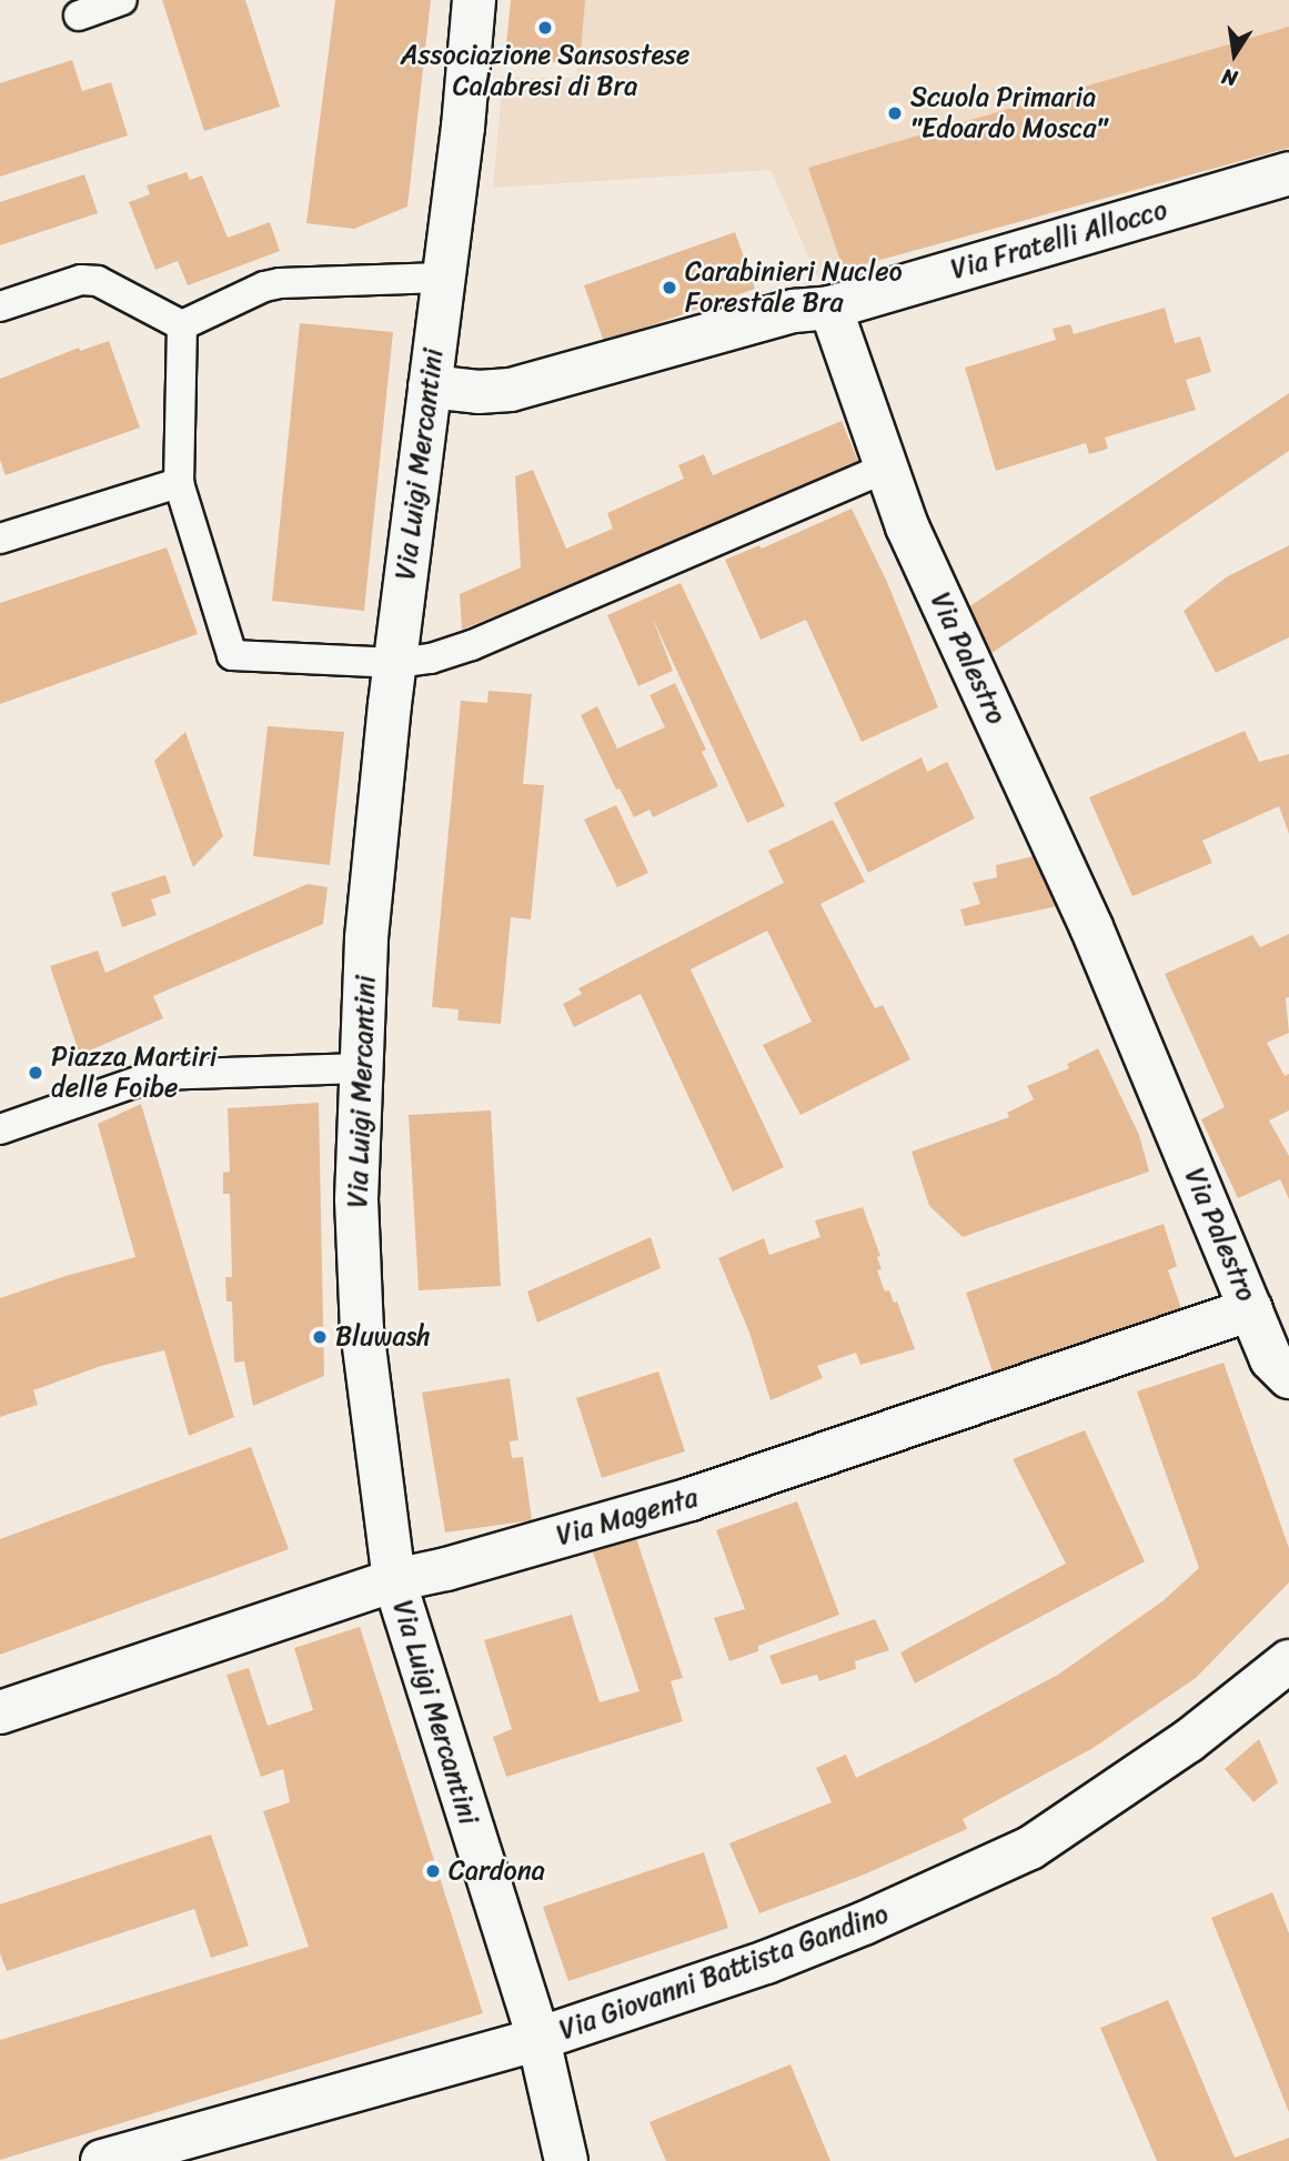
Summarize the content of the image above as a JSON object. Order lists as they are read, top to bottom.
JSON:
{
  "streets": {
    "street": [
      "Via Fratelli Allocco",
      "Via Luigi Mercantini",
      "Via Palestro",
      "Via Magenta",
      "Via Giovanni Battista Gandino"
    ]
  },
  "crossings": [
    ["Via Fratelli Allocco", "Via Palestro"],
    ["Via Luigi Mercantini", "Via Magenta"],
    ["Via Luigi Mercantini", "Via Giovanni Battista Gandino"],
    ["Via Palestro", "Via Magenta"]
  ],
  "places": [
    "Associazione Sansostese Calabresi di Bra",
    "Scuola Primaria \"Edoardo Mosca\"",
    "Carabinieri Nucleo Forestale Bra",
    "Piazza Martiri delle Foibe",
    "Bluwash",
    "Cardona"
  ],
  "north": "bottom"
}
